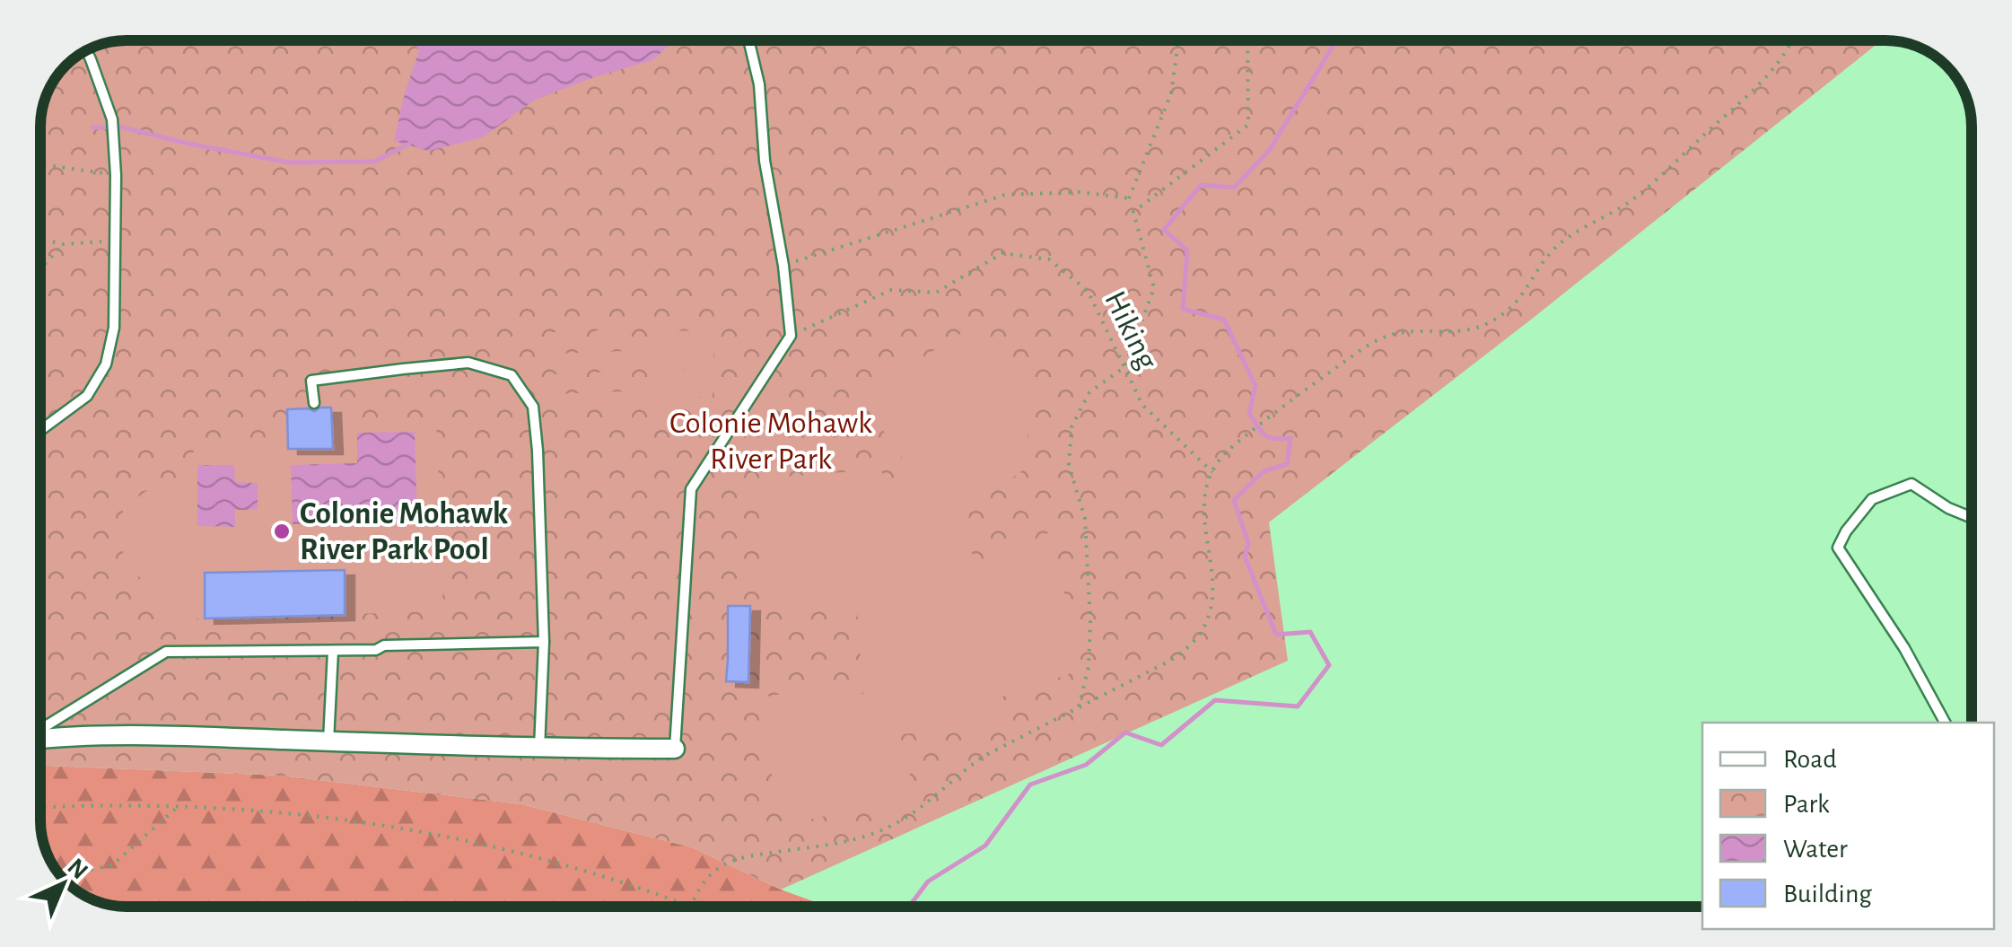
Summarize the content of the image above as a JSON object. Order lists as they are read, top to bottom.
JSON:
{
  "streets": {
    "path": ["Hiking"]
  },
  "parks": ["Colonie Mohawk River Park"],
  "places": ["Colonie Mohawk River Park Pool"],
  "legend": [
    "Road",
    "Park",
    "Water",
    "Building"
  ],
  "north": "top right"
}
